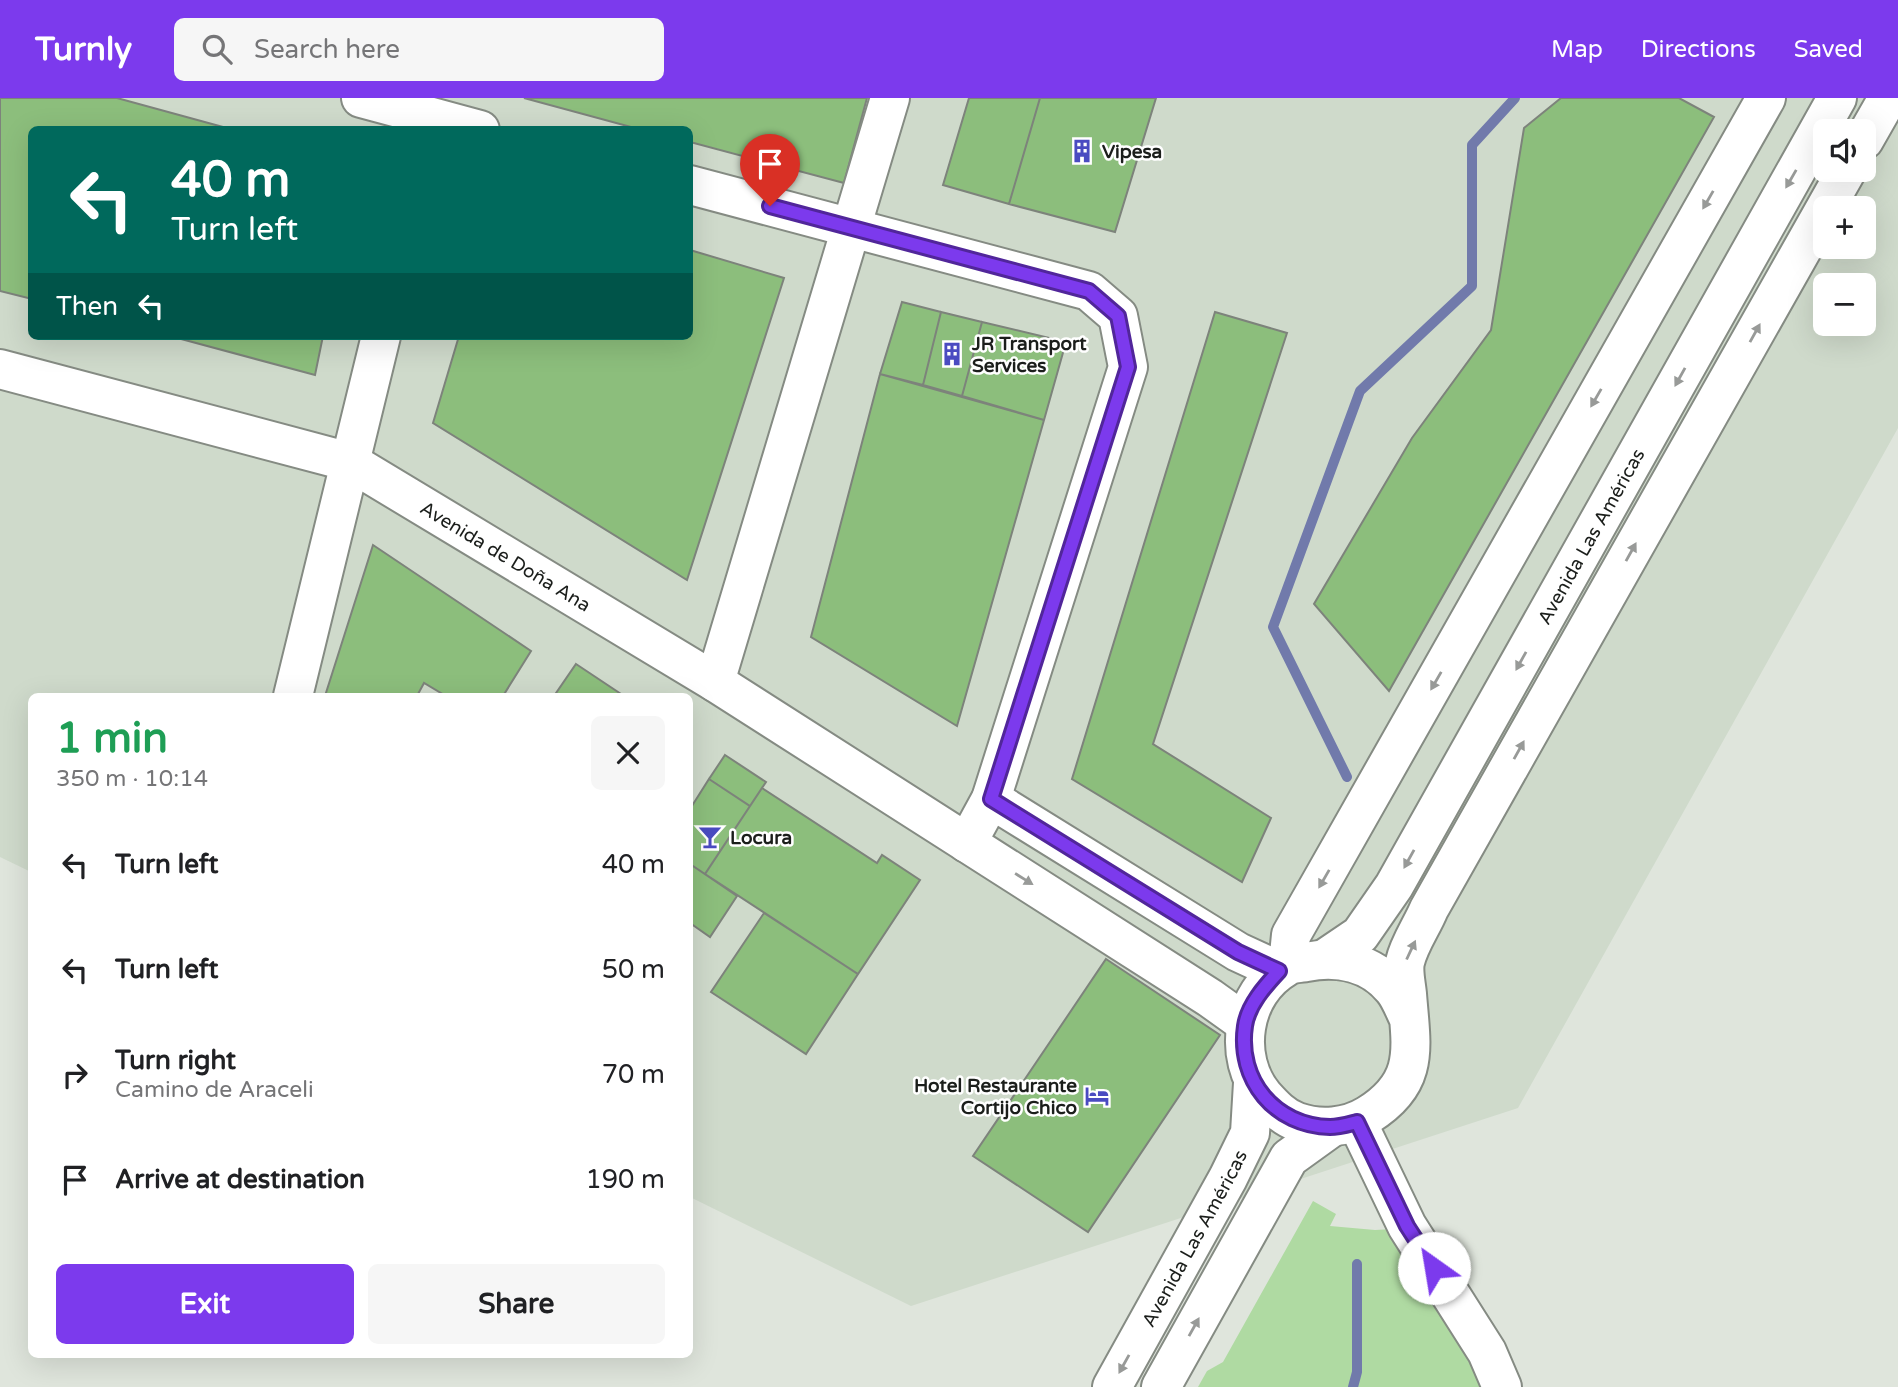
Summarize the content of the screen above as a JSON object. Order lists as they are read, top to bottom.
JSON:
{
  "streets": {
    "street": ["Avenida Las Américas", "Avenida de Doña Ana"]
  },
  "crossings": [
    ["Avenida Las Américas", "Avenida de Doña Ana"]
  ],
  "places": {
    "building": ["Vipesa", "JR Transport Services"],
    "bar": ["Locura"],
    "hotel": ["Hotel Restaurante Cortijo Chico"]
  },
  "page": {
    "header": "Turnly",
    "search": "Search here",
    "nav": ["Map", "Directions", "Saved"],
    "map_buttons": ["+", "−"],
    "turn": ["40 m", "Turn left"],
    "then": "Then",
    "heading": ["1 min", "350 m · 10:14"],
    "list": [
      {
        "name": "Turn left",
        "value": "40 m"
      },
      {
        "name": "Turn left",
        "value": "50 m"
      },
      {
        "name": "Turn right",
        "note": "Camino de Araceli",
        "value": "70 m"
      },
      {
        "name": "Arrive at destination",
        "value": "190 m"
      }
    ],
    "buttons": ["Exit", "Share"]
  }
}
